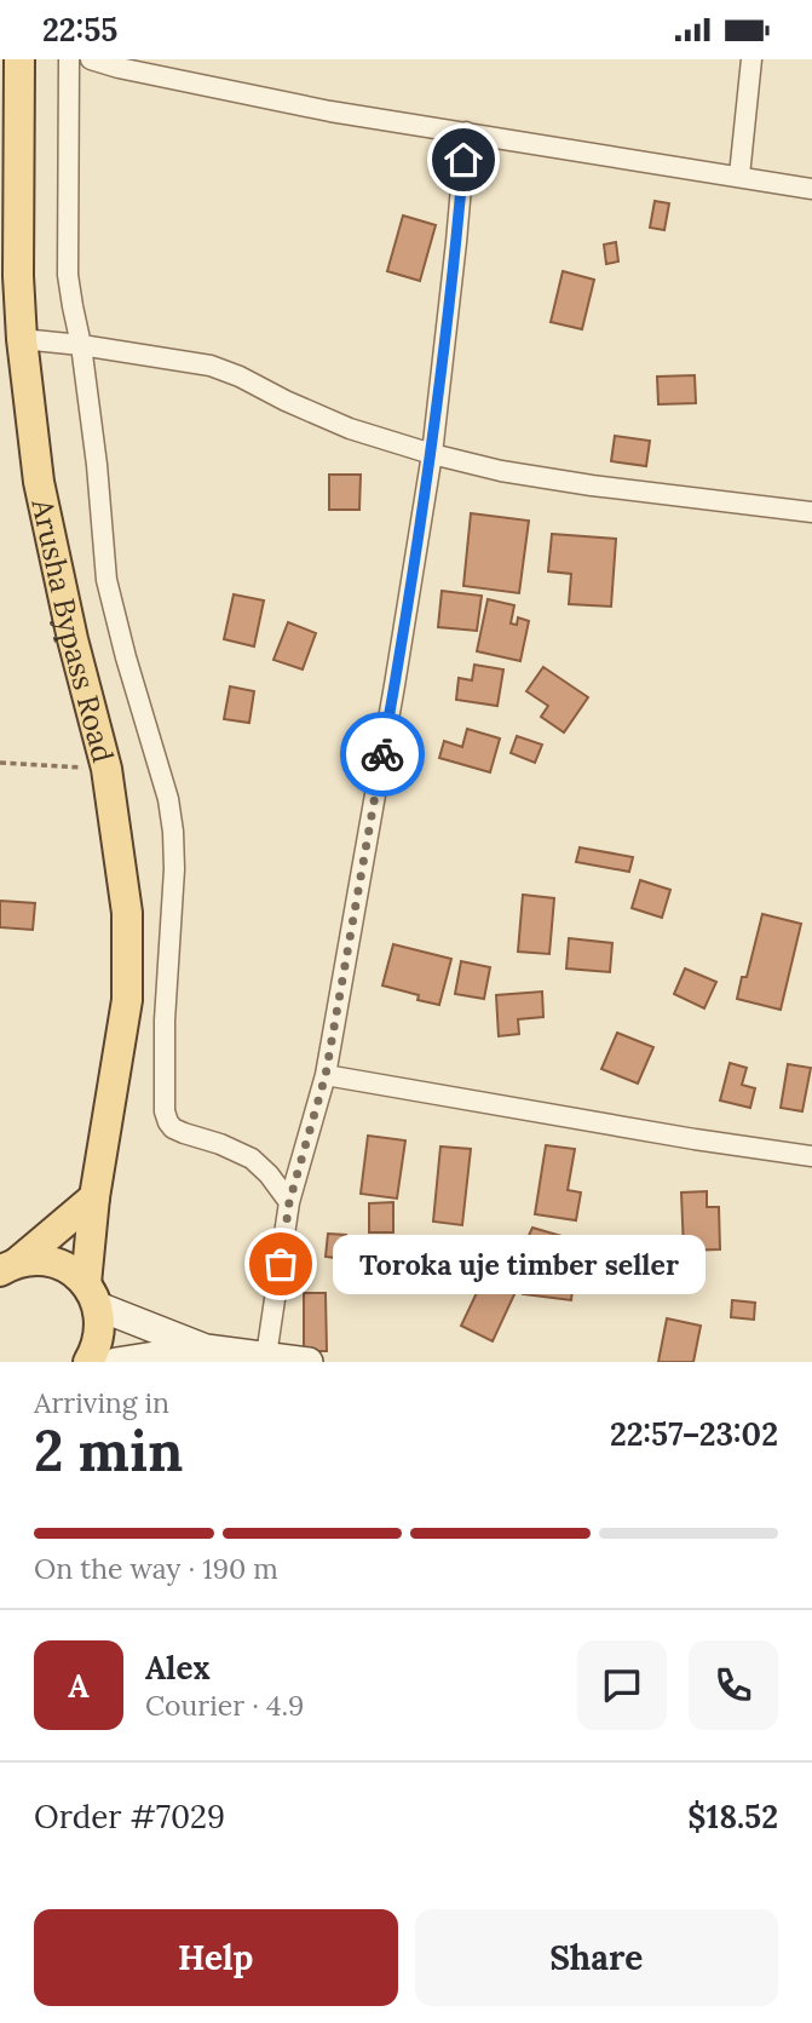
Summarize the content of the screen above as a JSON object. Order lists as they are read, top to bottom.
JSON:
{
  "streets": {
    "main road": ["Arusha Bypass Road"]
  },
  "places": ["Toroka uje timber seller"],
  "page": {
    "status": "22:55",
    "bubble": "Toroka uje timber seller",
    "heading": ["2 min", "Arriving in", "22:57–23:02"],
    "panel": [
      "Alex",
      "Courier · 4.9",
      "Order #7029",
      "$18.52"
    ],
    "bar": "On the way · 190 m",
    "round": "A",
    "buttons": ["Help", "Share"]
  }
}
